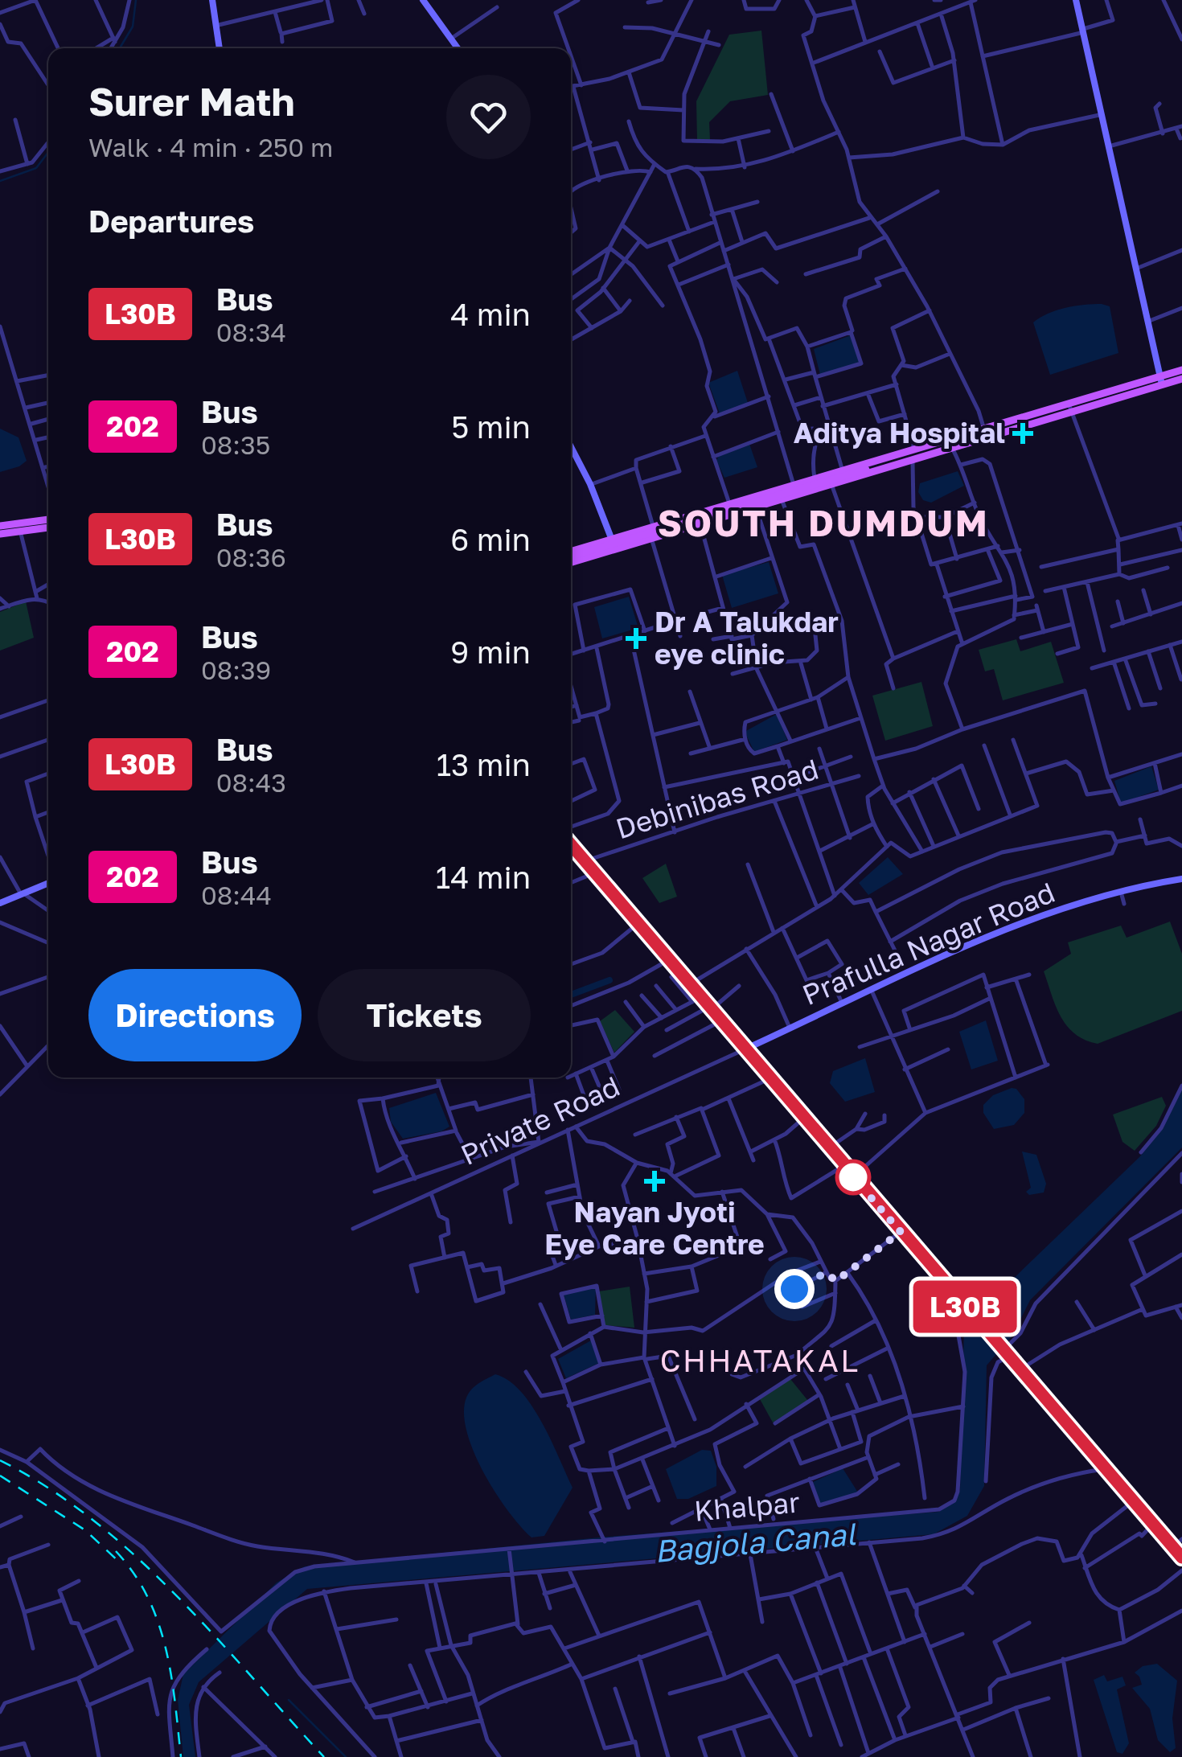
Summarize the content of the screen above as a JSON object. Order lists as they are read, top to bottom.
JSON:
{
  "streets": {
    "street": [
      "Debinibas Road",
      "Prafulla Nagar Road",
      "Private Road",
      "Khalpar"
    ]
  },
  "crossings": [
    ["Prafulla Nagar Road", "Private Road"]
  ],
  "districts": ["SOUTH DUMDUM", "CHHATAKAL"],
  "water": ["Bagjola Canal"],
  "places": {
    "health": ["Aditya Hospital", "Dr A Talukdar eye clinic", "Nayan Jyoti Eye Care Centre"]
  },
  "lines": ["bus line L30B"],
  "page": {
    "on_map": "L30B",
    "heading": [
      ["Surer Math", "Walk · 4 min · 250 m"],
      "Departures"
    ],
    "list": [
      {
        "mark": "L30B",
        "name": "Bus",
        "note": "08:34",
        "value": "4 min"
      },
      {
        "mark": "202",
        "name": "Bus",
        "note": "08:35",
        "value": "5 min"
      },
      {
        "mark": "L30B",
        "name": "Bus",
        "note": "08:36",
        "value": "6 min"
      },
      {
        "mark": "202",
        "name": "Bus",
        "note": "08:39",
        "value": "9 min"
      },
      {
        "mark": "L30B",
        "name": "Bus",
        "note": "08:43",
        "value": "13 min"
      },
      {
        "mark": "202",
        "name": "Bus",
        "note": "08:44",
        "value": "14 min"
      }
    ],
    "buttons": ["Directions", "Tickets"]
  }
}
